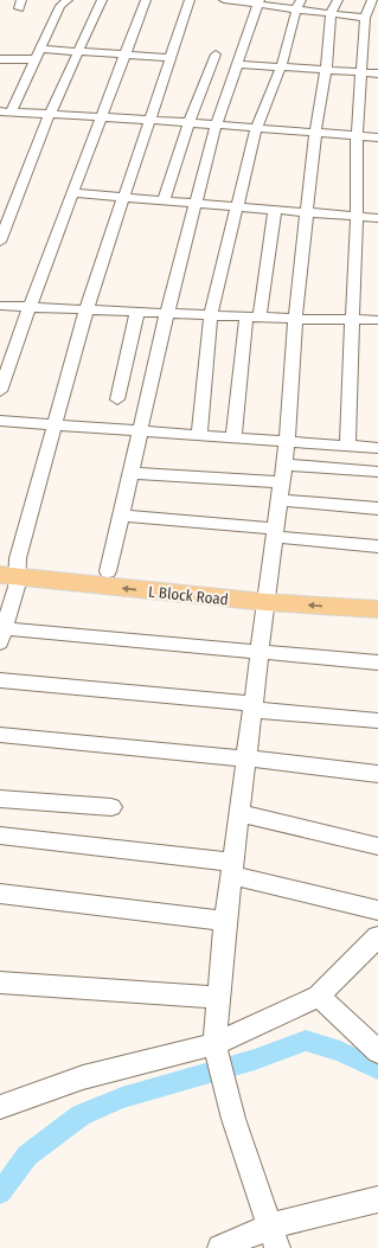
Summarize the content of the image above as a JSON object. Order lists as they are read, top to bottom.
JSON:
{
  "streets": {
    "main road": ["L Block Road"]
  }
}
